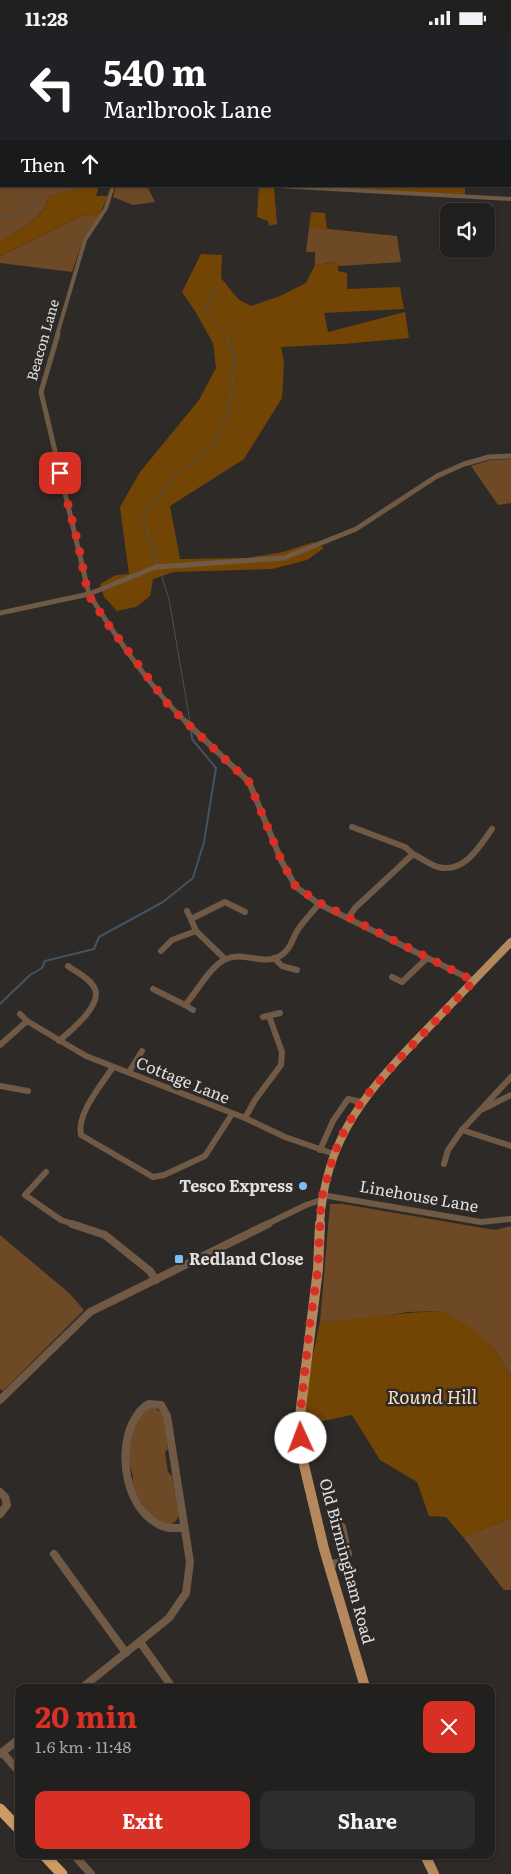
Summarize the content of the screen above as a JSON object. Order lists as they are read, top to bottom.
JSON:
{
  "streets": {
    "main road": ["Old Birmingham Road"],
    "street": ["Beacon Lane", "Cottage Lane", "Linehouse Lane"]
  },
  "crossings": [
    ["Cottage Lane", "Old Birmingham Road"],
    ["Linehouse Lane", "Old Birmingham Road"]
  ],
  "parks": ["Round Hill"],
  "places": {
    "other": ["Tesco Express"],
    "transit": ["Redland Close"]
  },
  "page": {
    "status": "11:28",
    "turn": ["540 m", "Marlbrook Lane"],
    "then": "Then",
    "heading": ["20 min", "1.6 km · 11:48"],
    "buttons": ["Exit", "Share"]
  }
}
